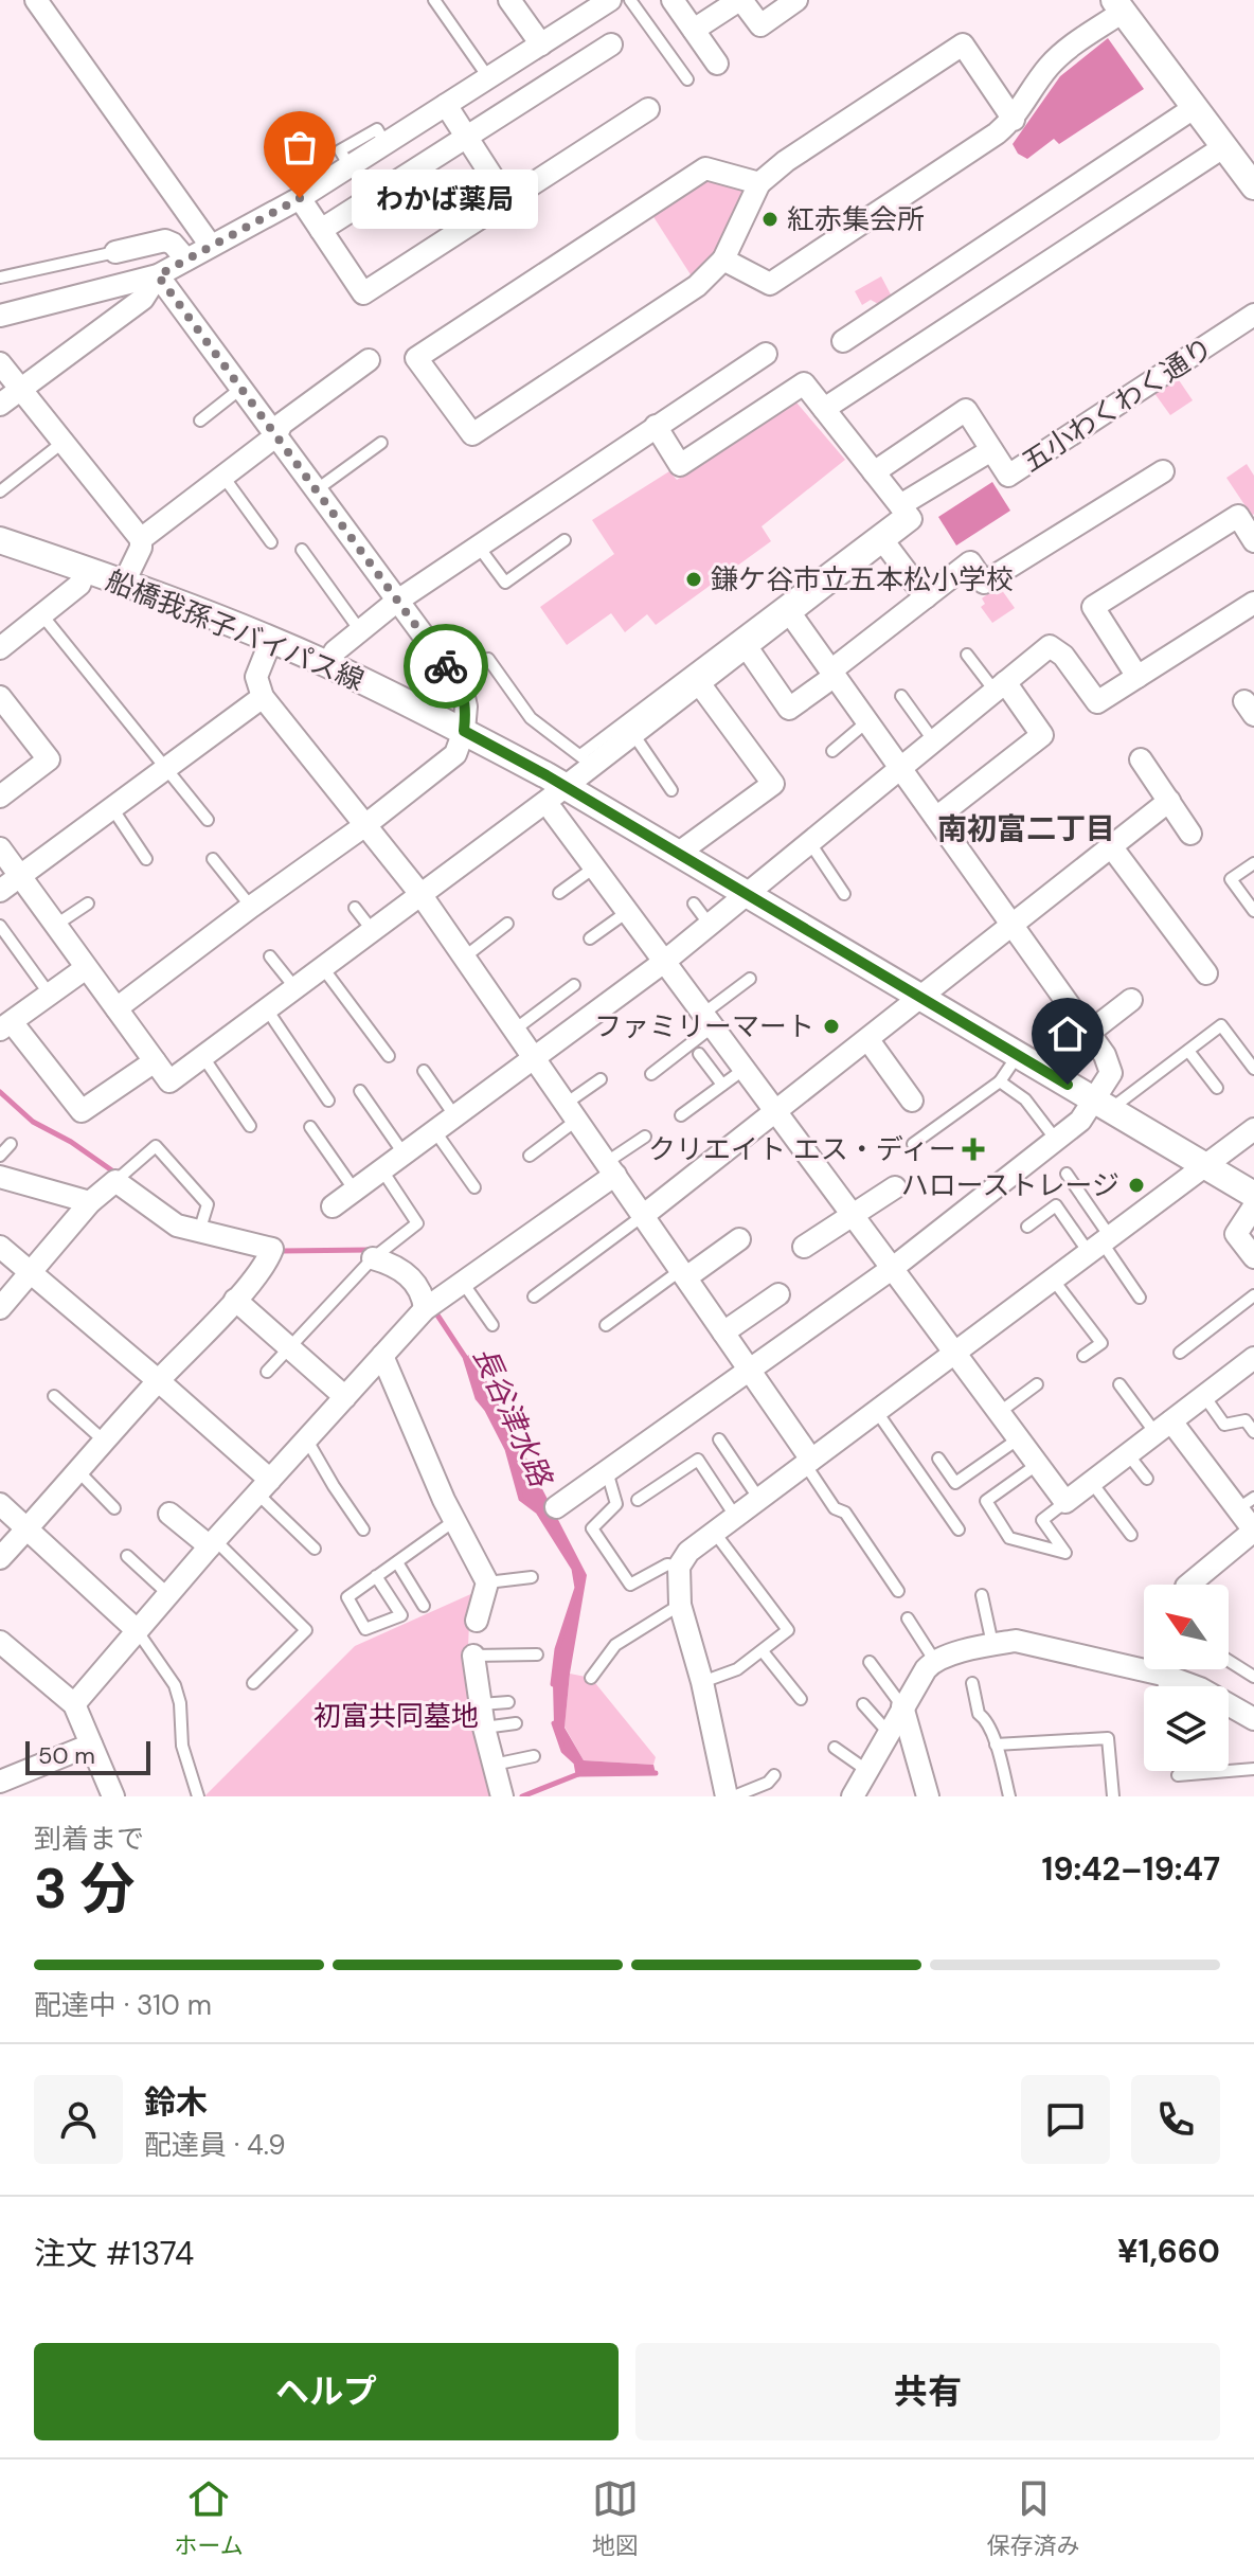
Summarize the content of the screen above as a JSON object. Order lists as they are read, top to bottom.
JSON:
{
  "streets": {
    "street": ["五小わくわく通り", "船橋我孫子バイパス線"]
  },
  "crossings": [
    ["五小わくわく通り", "船橋我孫子バイパス線"]
  ],
  "districts": ["南初富二丁目"],
  "water": ["長谷津水路"],
  "parks": ["初富共同墓地"],
  "places": {
    "other": [
      "わかば薬局",
      "紅赤集会所",
      "鎌ケ谷市立五本松小学校",
      "ファミリーマート",
      "ハローストレージ"
    ],
    "health": ["クリエイト エス・ディー"]
  },
  "scale_bar": "50 m",
  "north": "top left",
  "page": {
    "bubble": "わかば薬局",
    "scale": "50 m",
    "heading": ["3 分", "到着まで", "19:42–19:47"],
    "panel": [
      "鈴木",
      "配達員 · 4.9",
      "注文 #1374",
      "¥1,660"
    ],
    "bar": "配達中 · 310 m",
    "buttons": ["ヘルプ", "共有"],
    "tabs": ["ホーム", "地図", "保存済み"]
  }
}
